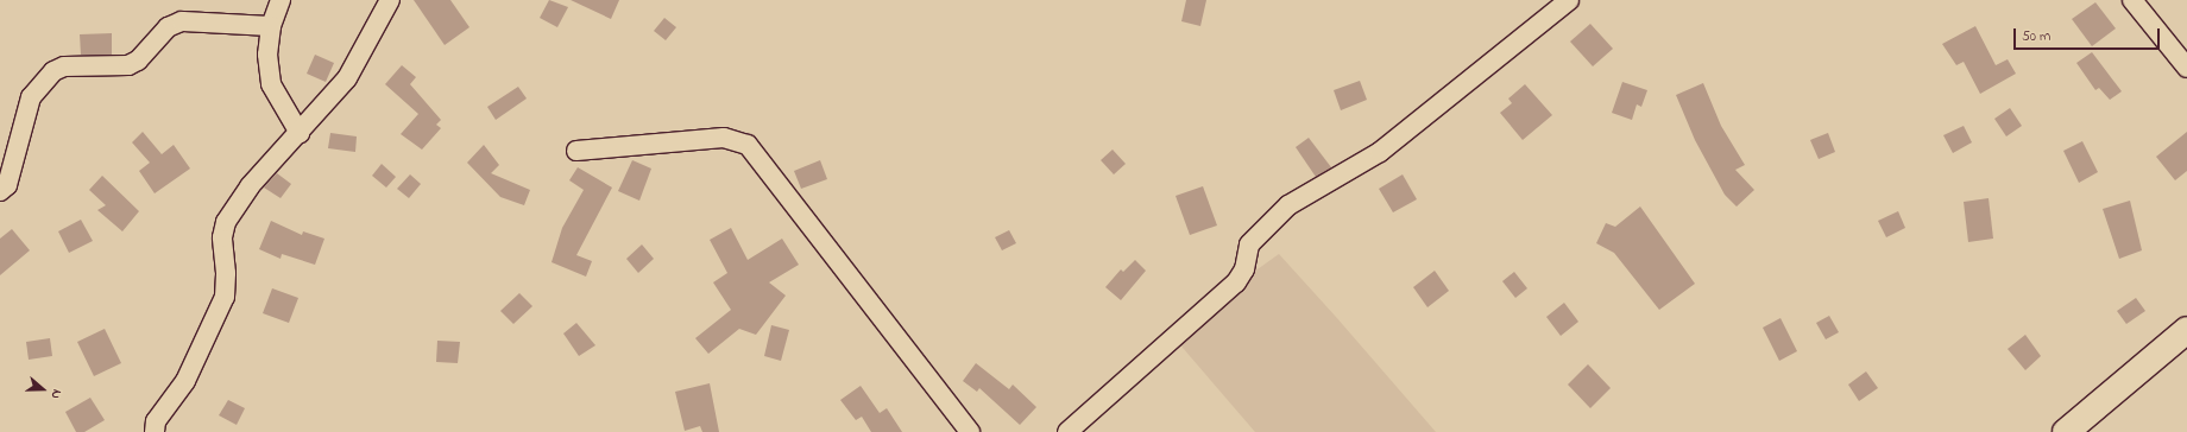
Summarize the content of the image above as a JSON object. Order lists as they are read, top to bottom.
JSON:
{
  "scale_bar": "50 m",
  "north": "right"
}
